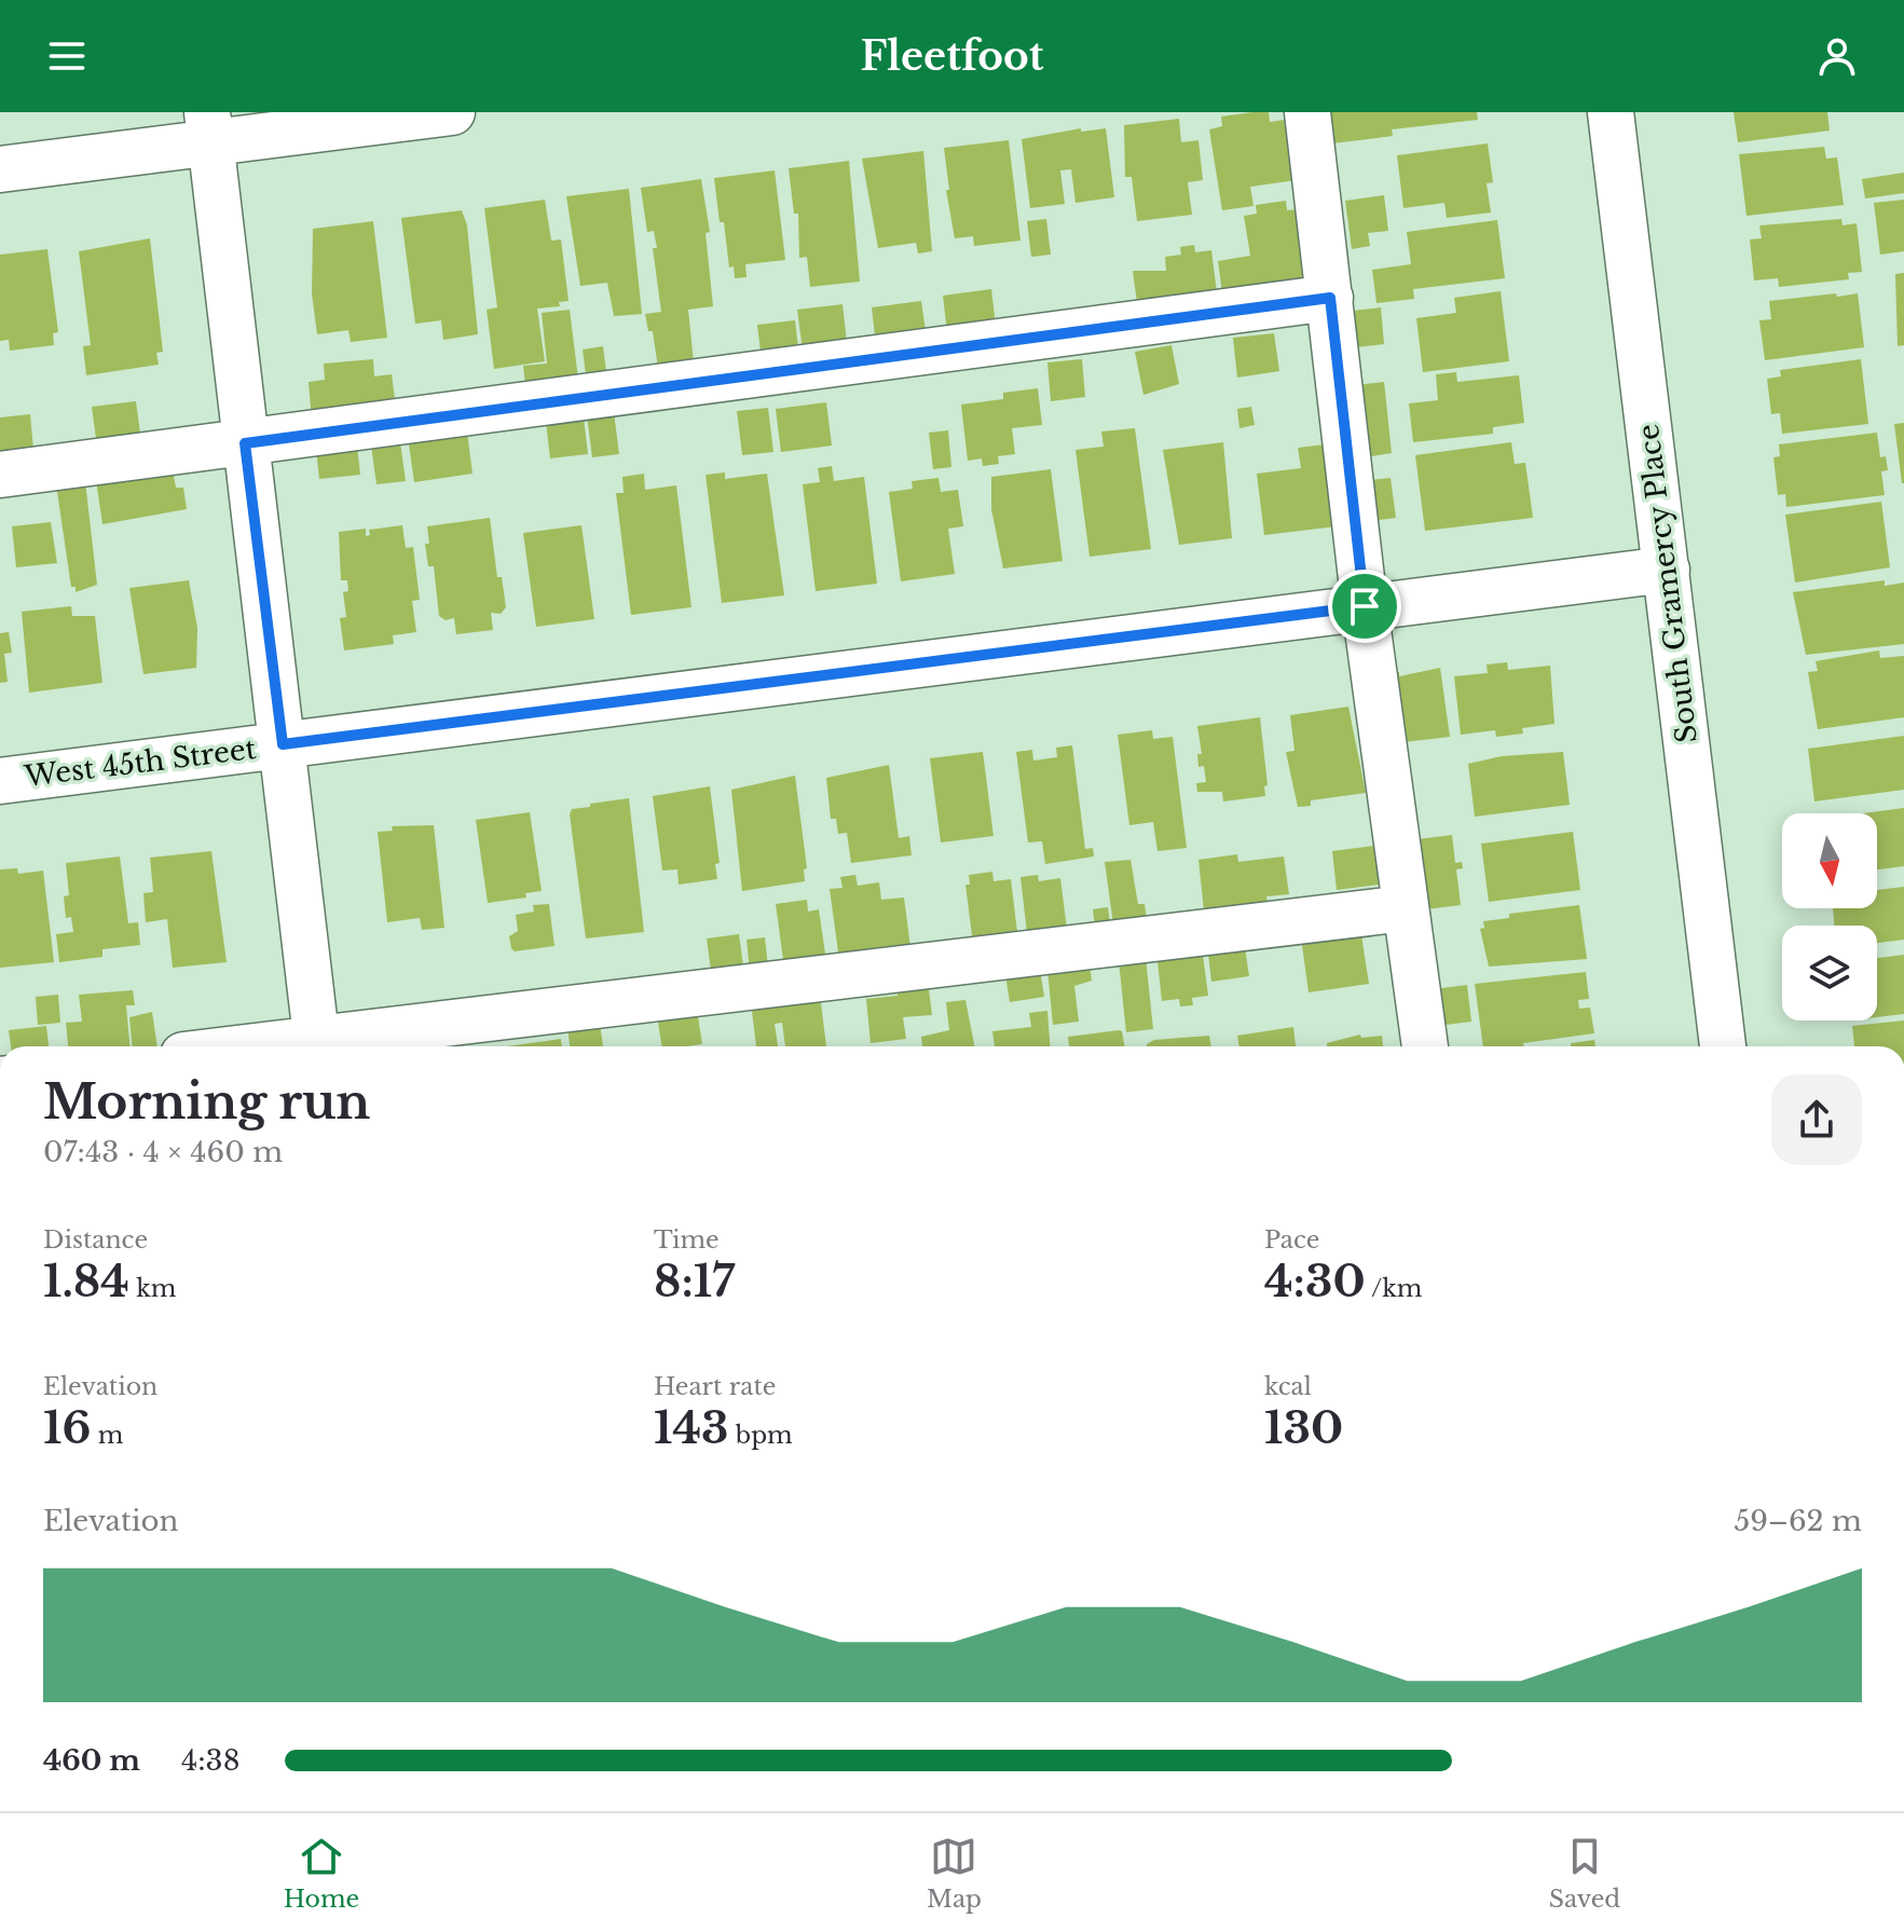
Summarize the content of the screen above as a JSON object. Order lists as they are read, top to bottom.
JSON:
{
  "streets": {
    "street": ["South Gramercy Place", "West 45th Street"]
  },
  "crossings": [
    ["South Gramercy Place", "West 45th Street"]
  ],
  "north": "bottom",
  "page": {
    "header": "Fleetfoot",
    "heading": ["Morning run", "07:43 · 4 × 460 m"],
    "stats": [
      ["Distance", "1.84 km"],
      ["Time", "8:17"],
      ["Pace", "4:30 /km"],
      ["Elevation", "16 m"],
      ["Heart rate", "143 bpm"],
      ["kcal", "130"]
    ],
    "chart": ["Elevation", "59–62 m"],
    "list": [
      {
        "name": "460 m",
        "note": "4:38"
      }
    ],
    "tabs": ["Home", "Map", "Saved"]
  }
}
